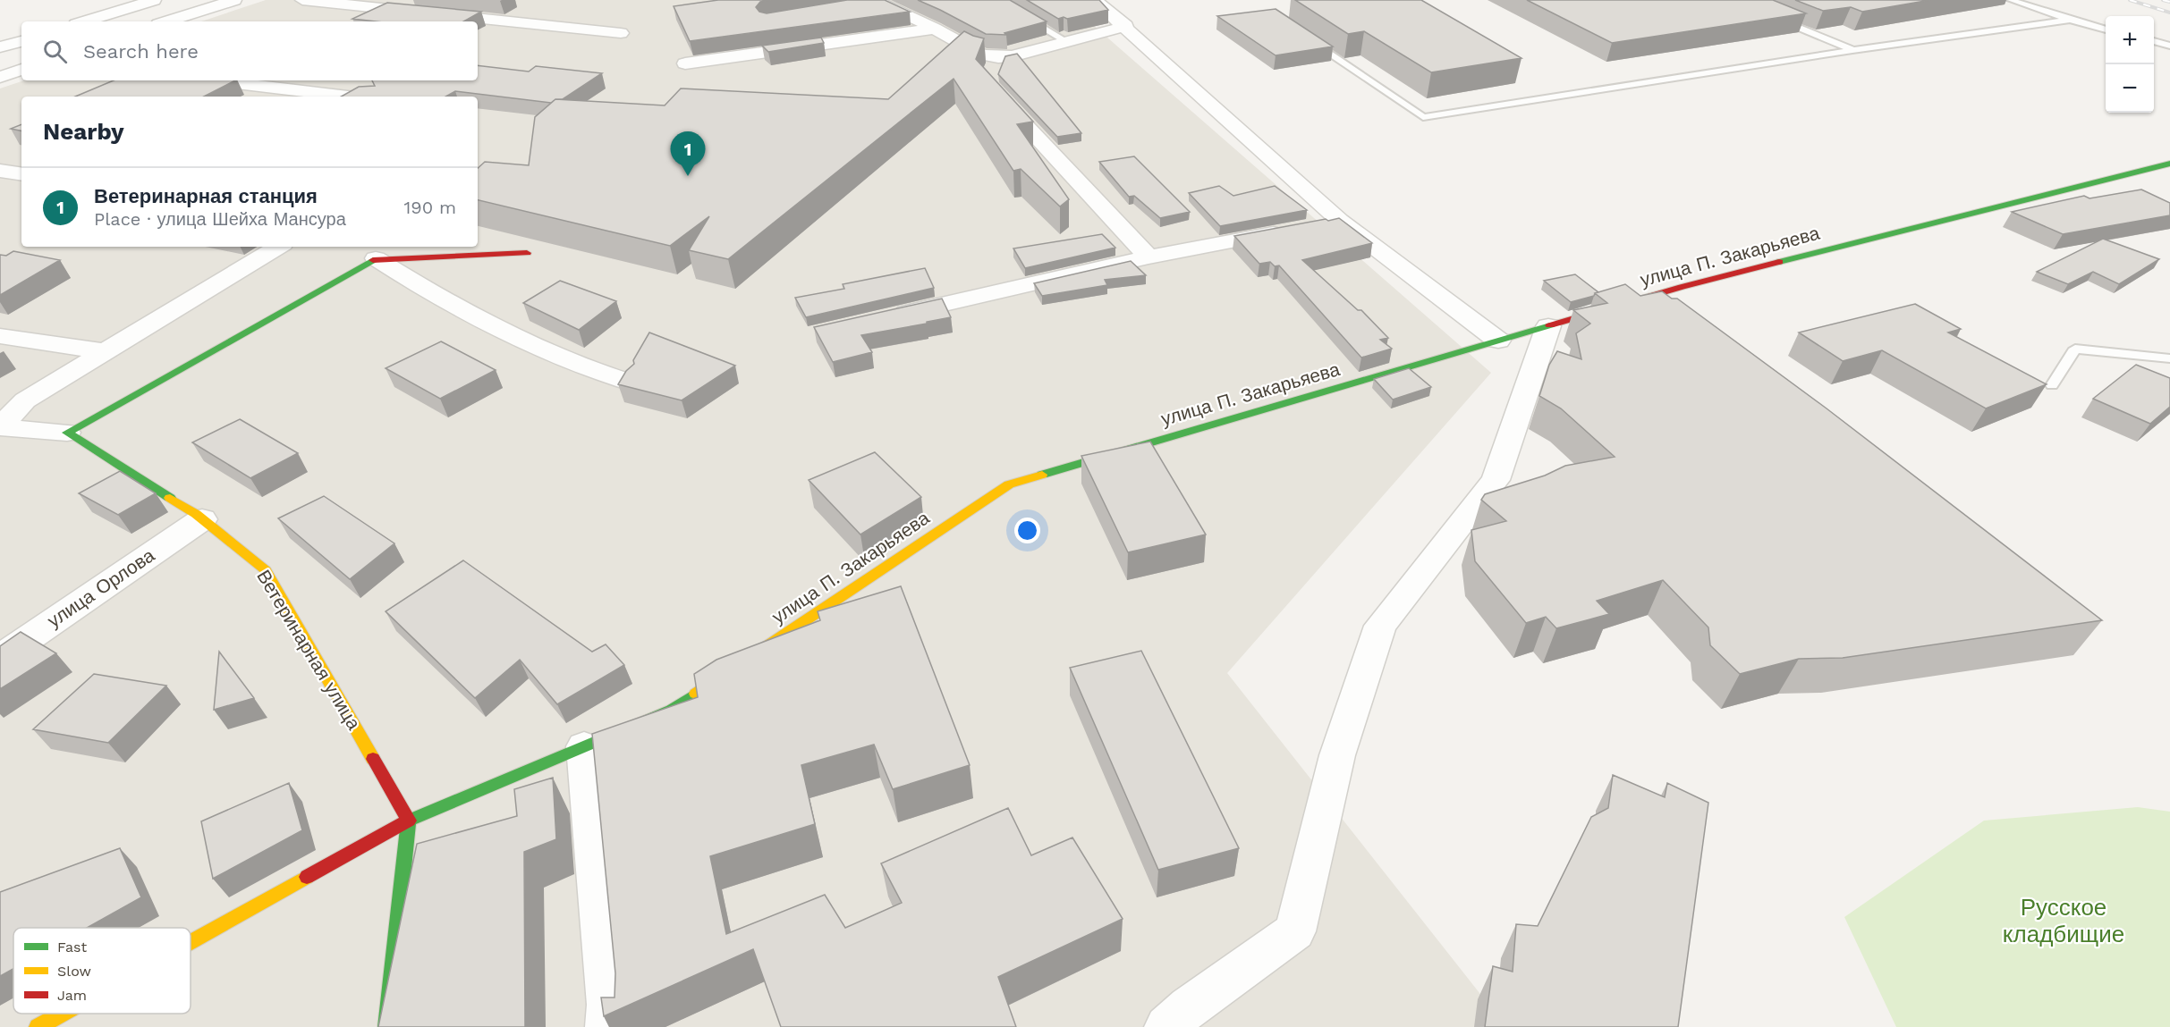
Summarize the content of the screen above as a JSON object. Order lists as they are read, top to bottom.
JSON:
{
  "streets": {
    "street": ["улица П. Закарьяева", "улица Орлова", "Ветеринарная улица"]
  },
  "crossings": [
    ["улица П. Закарьяева", "Ветеринарная улица"],
    ["улица Орлова", "Ветеринарная улица"]
  ],
  "parks": ["Русское кладбищие"],
  "legend": ["Fast", "Slow", "Jam"],
  "page": {
    "map_buttons": ["+", "−"],
    "search": "Search here",
    "heading": "Nearby",
    "pins": "1",
    "list": [
      {
        "mark": "1",
        "name": "Ветеринарная станция",
        "note": "Place · улица Шейха Мансура",
        "value": "190 m"
      }
    ]
  }
}
